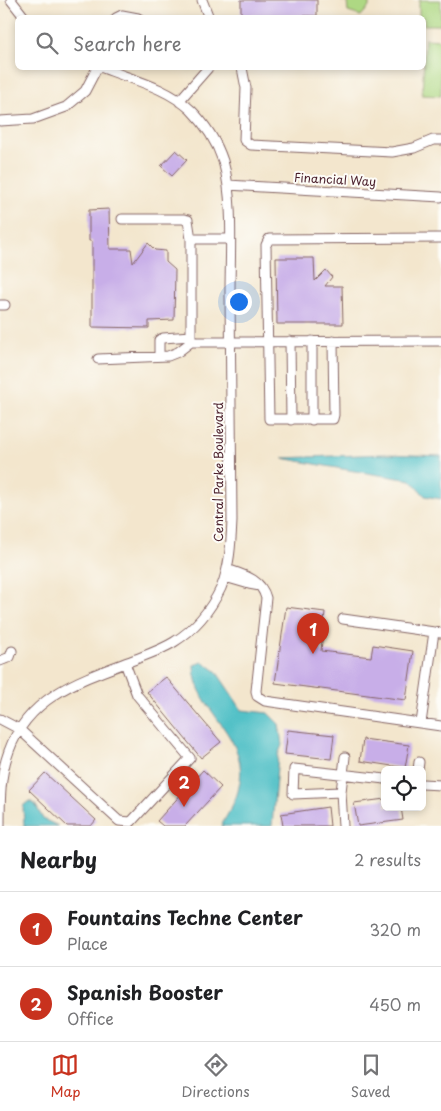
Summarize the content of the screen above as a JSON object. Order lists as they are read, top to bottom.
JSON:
{
  "streets": {
    "street": ["Financial Way", "Central Parke Boulevard"]
  },
  "crossings": [
    ["Financial Way", "Central Parke Boulevard"]
  ],
  "page": {
    "search": "Search here",
    "pins": ["1", "2"],
    "heading": ["Nearby", "2 results"],
    "list": [
      {
        "mark": "1",
        "name": "Fountains Techne Center",
        "note": "Place",
        "value": "320 m"
      },
      {
        "mark": "2",
        "name": "Spanish Booster",
        "note": "Office",
        "value": "450 m"
      }
    ],
    "nav": ["Map", "Directions", "Saved"]
  }
}
